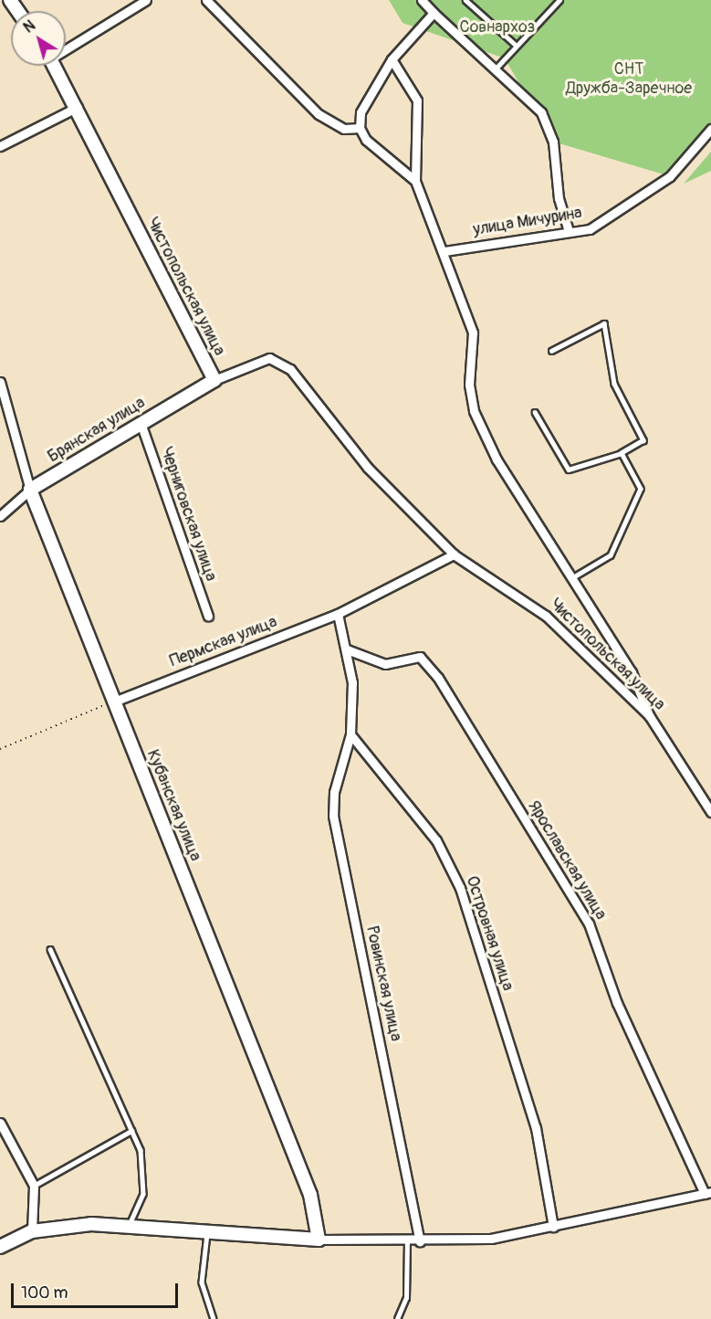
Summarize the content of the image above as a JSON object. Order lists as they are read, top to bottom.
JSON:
{
  "streets": {
    "street": [
      "улица Мичурина",
      "Чистопольская улица",
      "Брянская улица",
      "Черниговская улица",
      "Пермская улица",
      "Кубанская улица",
      "Ярославская улица",
      "Островная улица",
      "Ровинская улица"
    ]
  },
  "crossings": [
    ["Чистопольская улица", "Брянская улица"],
    ["Чистопольская улица", "Пермская улица"],
    ["Брянская улица", "Черниговская улица"],
    ["Брянская улица", "Кубанская улица"],
    ["Пермская улица", "Кубанская улица"],
    ["Островная улица", "Ровинская улица"]
  ],
  "parks": ["Совнархоз", "СНТ Дружба-Заречное"],
  "scale_bar": "100 m",
  "north": "top left"
}
